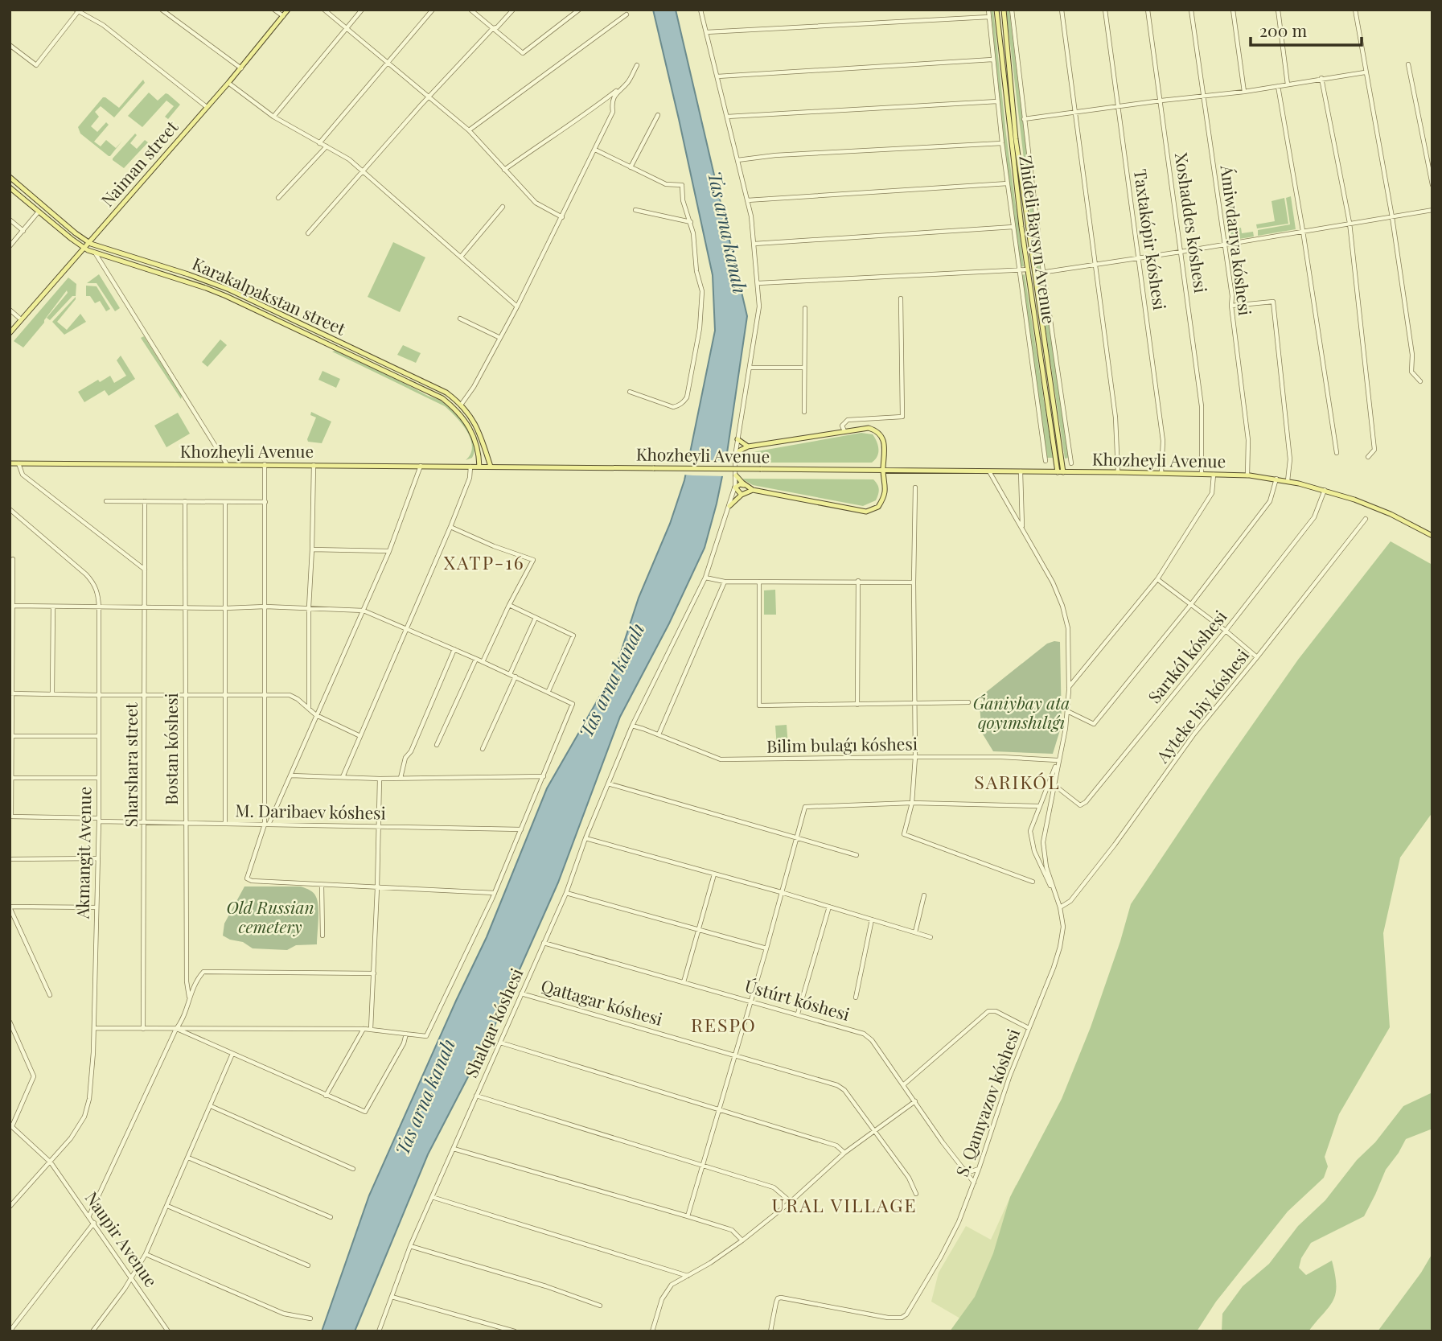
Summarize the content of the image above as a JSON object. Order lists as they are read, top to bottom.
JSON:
{
  "streets": {
    "main road": [
      "Naiman street",
      "Zhideli Baysyn Avenue",
      "Karakalpakstan street",
      "Khozheyli Avenue"
    ],
    "street": [
      "Xoshaddes kóshesi",
      "Taxtakópir kóshesi",
      "Ámiwdarıya kóshesi",
      "Sarıkól kóshesi",
      "Ayteke biy kóshesi",
      "Bilim bulaǵı kóshesi",
      "Bostan kóshesi",
      "Sharshara street",
      "M. Daribaev kóshesi",
      "Akmangit Avenue",
      "Ústúrt kóshesi",
      "Qattagar kóshesi",
      "Shalqar kóshesi",
      "S. Qanıyazov kóshesi",
      "Naupir Avenue"
    ]
  },
  "crossings": [
    ["Naiman street", "Karakalpakstan street"],
    ["Xoshaddes kóshesi", "Khozheyli Avenue"],
    ["Zhideli Baysyn Avenue", "Khozheyli Avenue"],
    ["Taxtakópir kóshesi", "Khozheyli Avenue"],
    ["Ámiwdarıya kóshesi", "Khozheyli Avenue"],
    ["Karakalpakstan street", "Khozheyli Avenue"],
    ["Khozheyli Avenue", "Sarıkól kóshesi"],
    ["Khozheyli Avenue", "S. Qanıyazov kóshesi"],
    ["Sarıkól kóshesi", "S. Qanıyazov kóshesi"],
    ["Ayteke biy kóshesi", "S. Qanıyazov kóshesi"],
    ["Bilim bulaǵı kóshesi", "Shalqar kóshesi"],
    ["Bilim bulaǵı kóshesi", "S. Qanıyazov kóshesi"],
    ["Bostan kóshesi", "M. Daribaev kóshesi"],
    ["Sharshara street", "M. Daribaev kóshesi"],
    ["M. Daribaev kóshesi", "Akmangit Avenue"],
    ["Akmangit Avenue", "Naupir Avenue"],
    ["Ústúrt kóshesi", "Shalqar kóshesi"],
    ["Ústúrt kóshesi", "S. Qanıyazov kóshesi"],
    ["Qattagar kóshesi", "Shalqar kóshesi"]
  ],
  "districts": [
    "XATP-16",
    "SARIKÓL",
    "RESPO",
    "URAL VILLAGE"
  ],
  "water": ["Tas arna kanalı"],
  "parks": ["Ǵaniybay ata qoyımshılıǵı", "Old Russian cemetery"],
  "scale_bar": "200 m"
}
